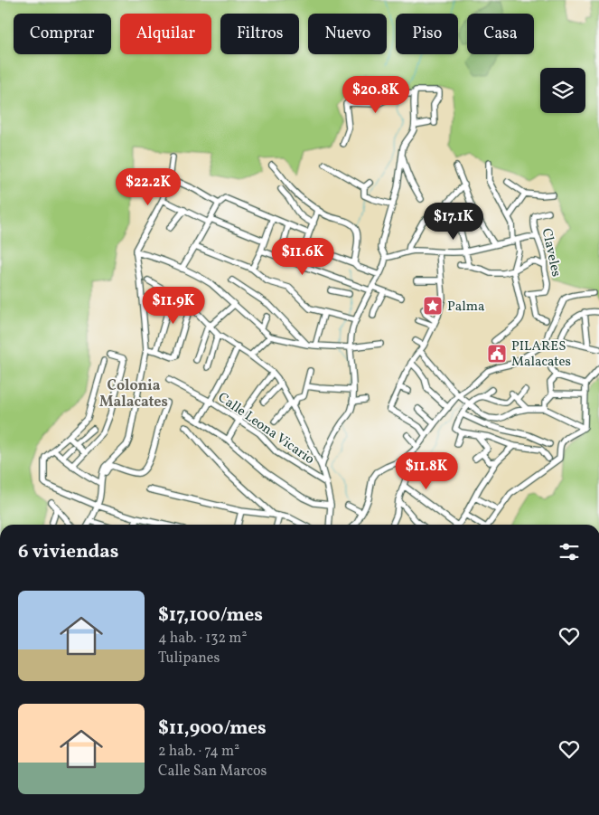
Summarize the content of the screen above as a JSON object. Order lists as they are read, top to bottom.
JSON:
{
  "streets": {
    "street": ["Claveles", "Calle Leona Vicario"]
  },
  "districts": ["Colonia Malacates"],
  "places": {
    "place": ["Palma"],
    "public building": ["PILARES Malacates"]
  },
  "page": {
    "chip": [
      "Comprar",
      "Alquilar",
      "Filtros",
      "Nuevo",
      "Piso",
      "Casa"
    ],
    "price": [
      "$20.8K",
      "$22.2K",
      "$17.1K",
      "$11.6K",
      "$11.9K",
      "$11.8K"
    ],
    "heading": "6 viviendas",
    "list": [
      {
        "name": "$17,100/mes",
        "note": "4 hab. · 132 m² · Tulipanes"
      },
      {
        "name": "$11,900/mes",
        "note": "2 hab. · 74 m² · Calle San Marcos"
      }
    ]
  }
}
